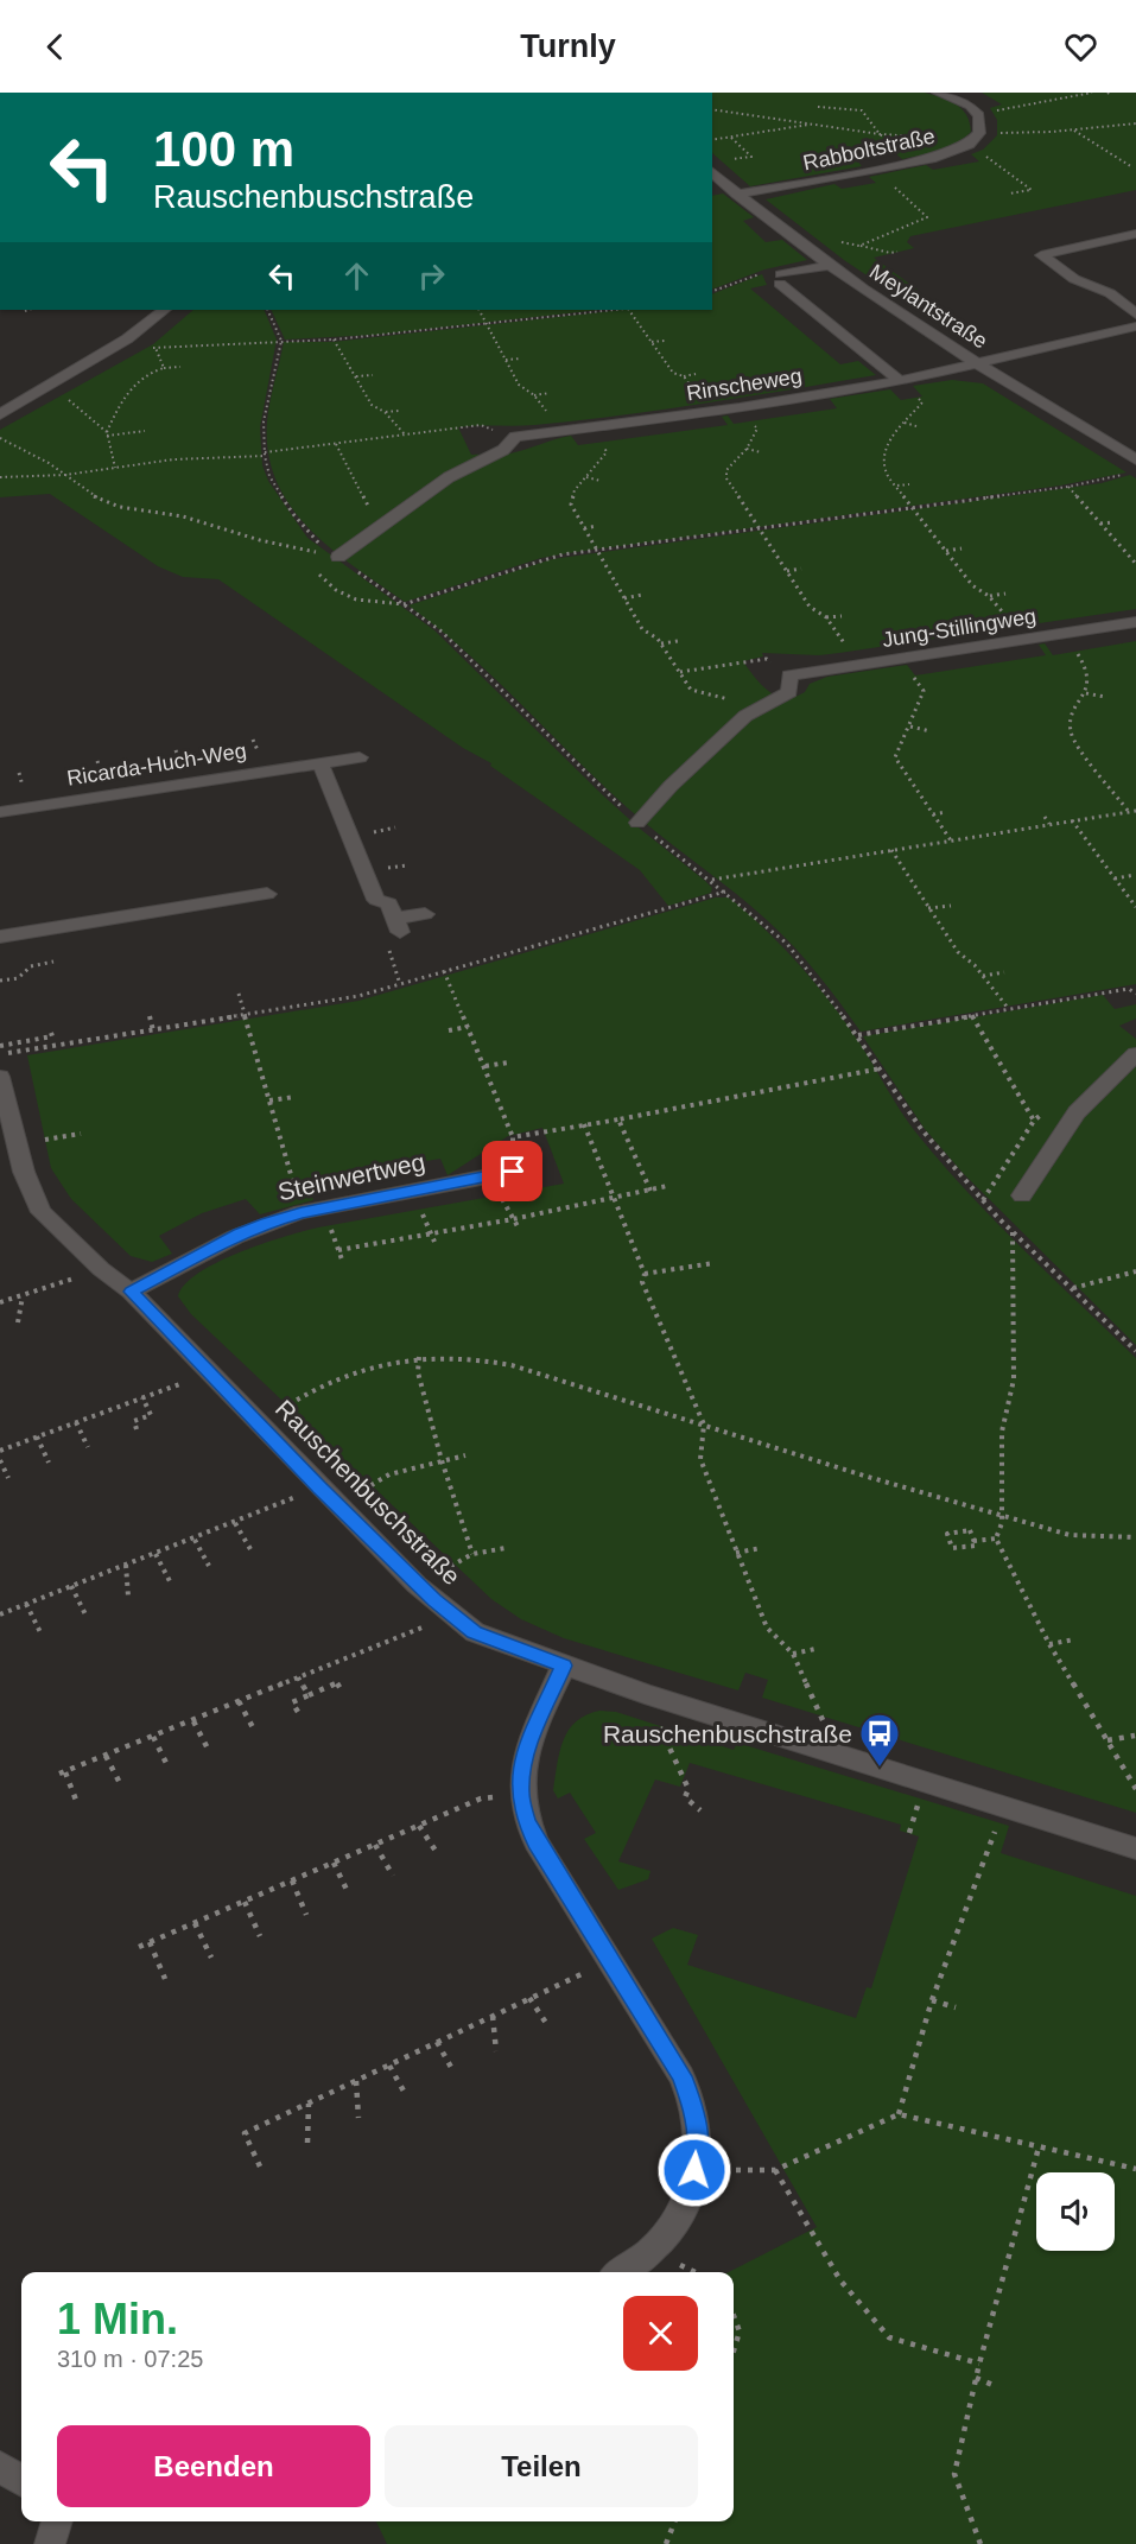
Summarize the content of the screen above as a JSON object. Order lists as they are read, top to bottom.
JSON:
{
  "streets": {
    "street": [
      "Rabboltstraße",
      "Meylantstraße",
      "Rinscheweg",
      "Jung-Stillingweg",
      "Ricarda-Huch-Weg",
      "Steinwertweg",
      "Rauschenbuschstraße"
    ]
  },
  "crossings": [
    ["Rabboltstraße", "Meylantstraße"],
    ["Meylantstraße", "Rinscheweg"],
    ["Steinwertweg", "Rauschenbuschstraße"]
  ],
  "places": {
    "bus stop": ["Rauschenbuschstraße"]
  },
  "page": {
    "header": "Turnly",
    "turn": ["100 m", "Rauschenbuschstraße"],
    "heading": ["1 Min.", "310 m · 07:25"],
    "buttons": ["Beenden", "Teilen"]
  }
}
